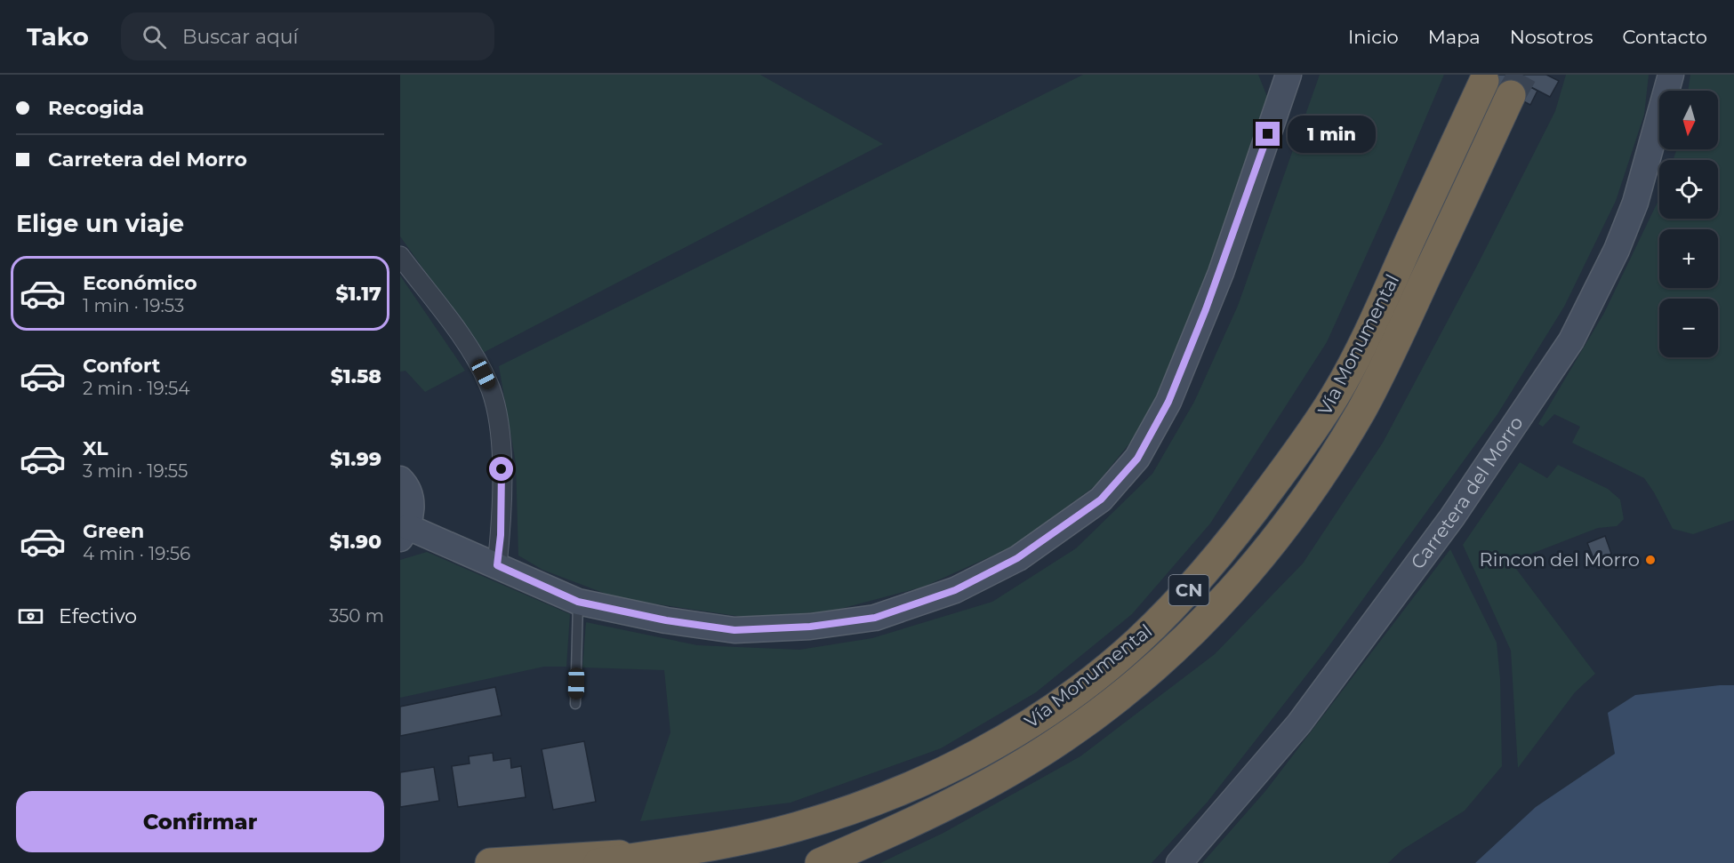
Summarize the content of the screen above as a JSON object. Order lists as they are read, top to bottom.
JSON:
{
  "streets": {
    "highway": ["Vía Monumental", "CN"],
    "street": ["Carretera del Morro"]
  },
  "places": ["Rincon del Morro"],
  "north": "bottom",
  "page": {
    "header": "Tako",
    "search": "Buscar aquí",
    "nav": [
      "Inicio",
      "Mapa",
      "Nosotros",
      "Contacto"
    ],
    "banner": ["Recogida", "Carretera del Morro"],
    "map_buttons": ["+", "−"],
    "bubble": "1 min",
    "heading": "Elige un viaje",
    "list": [
      {
        "name": "Económico",
        "note": "1 min · 19:53",
        "value": "$1.17"
      },
      {
        "name": "Confort",
        "note": "2 min · 19:54",
        "value": "$1.58"
      },
      {
        "name": "XL",
        "note": "3 min · 19:55",
        "value": "$1.99"
      },
      {
        "name": "Green",
        "note": "4 min · 19:56",
        "value": "$1.90"
      }
    ],
    "pay": ["Efectivo", "350 m"],
    "buttons": "Confirmar"
  }
}
